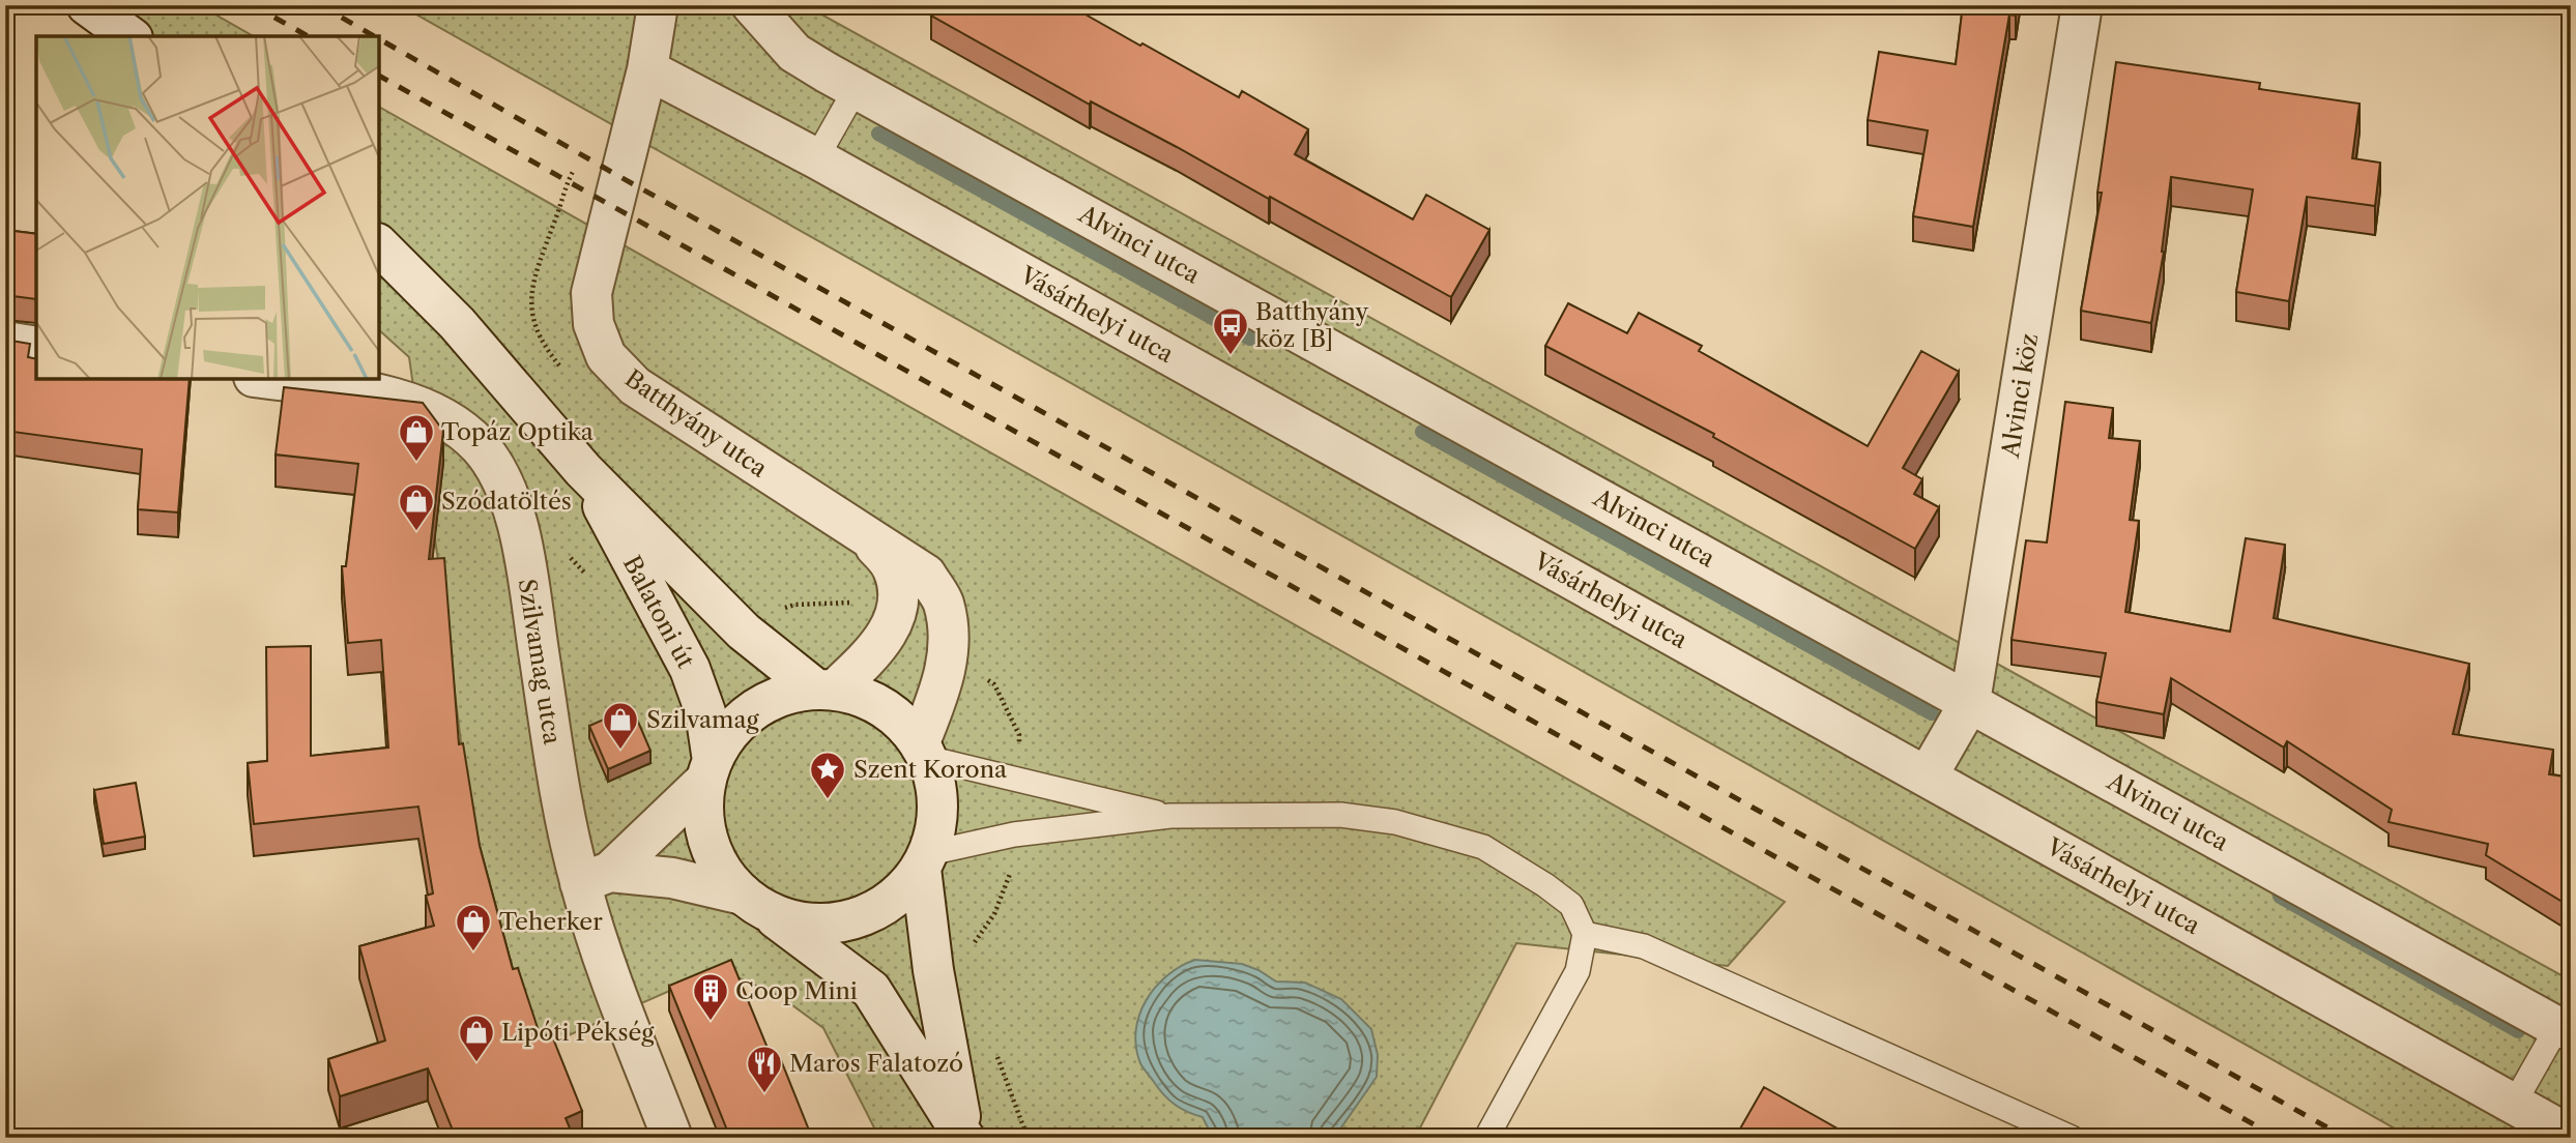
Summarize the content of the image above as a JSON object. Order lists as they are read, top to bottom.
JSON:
{
  "streets": {
    "street": [
      "Alvinci utca",
      "Vásárhelyi utca",
      "Alvinci köz",
      "Batthyány utca",
      "Balatoni út",
      "Szilvamag utca"
    ]
  },
  "crossings": [
    ["Alvinci utca", "Alvinci köz"],
    ["Vásárhelyi utca", "Alvinci köz"],
    ["Vásárhelyi utca", "Batthyány utca"],
    ["Batthyány utca", "Balatoni út"]
  ],
  "places": {
    "bus stop": ["Batthyány köz [B]"],
    "shop": [
      "Topáz Optika",
      "Szódatöltés",
      "Szilvamag",
      "Teherker",
      "Lipóti Pékség"
    ],
    "place": ["Szent Korona"],
    "building": ["Coop Mini"],
    "restaurant": ["Maros Falatozó"]
  }
}
